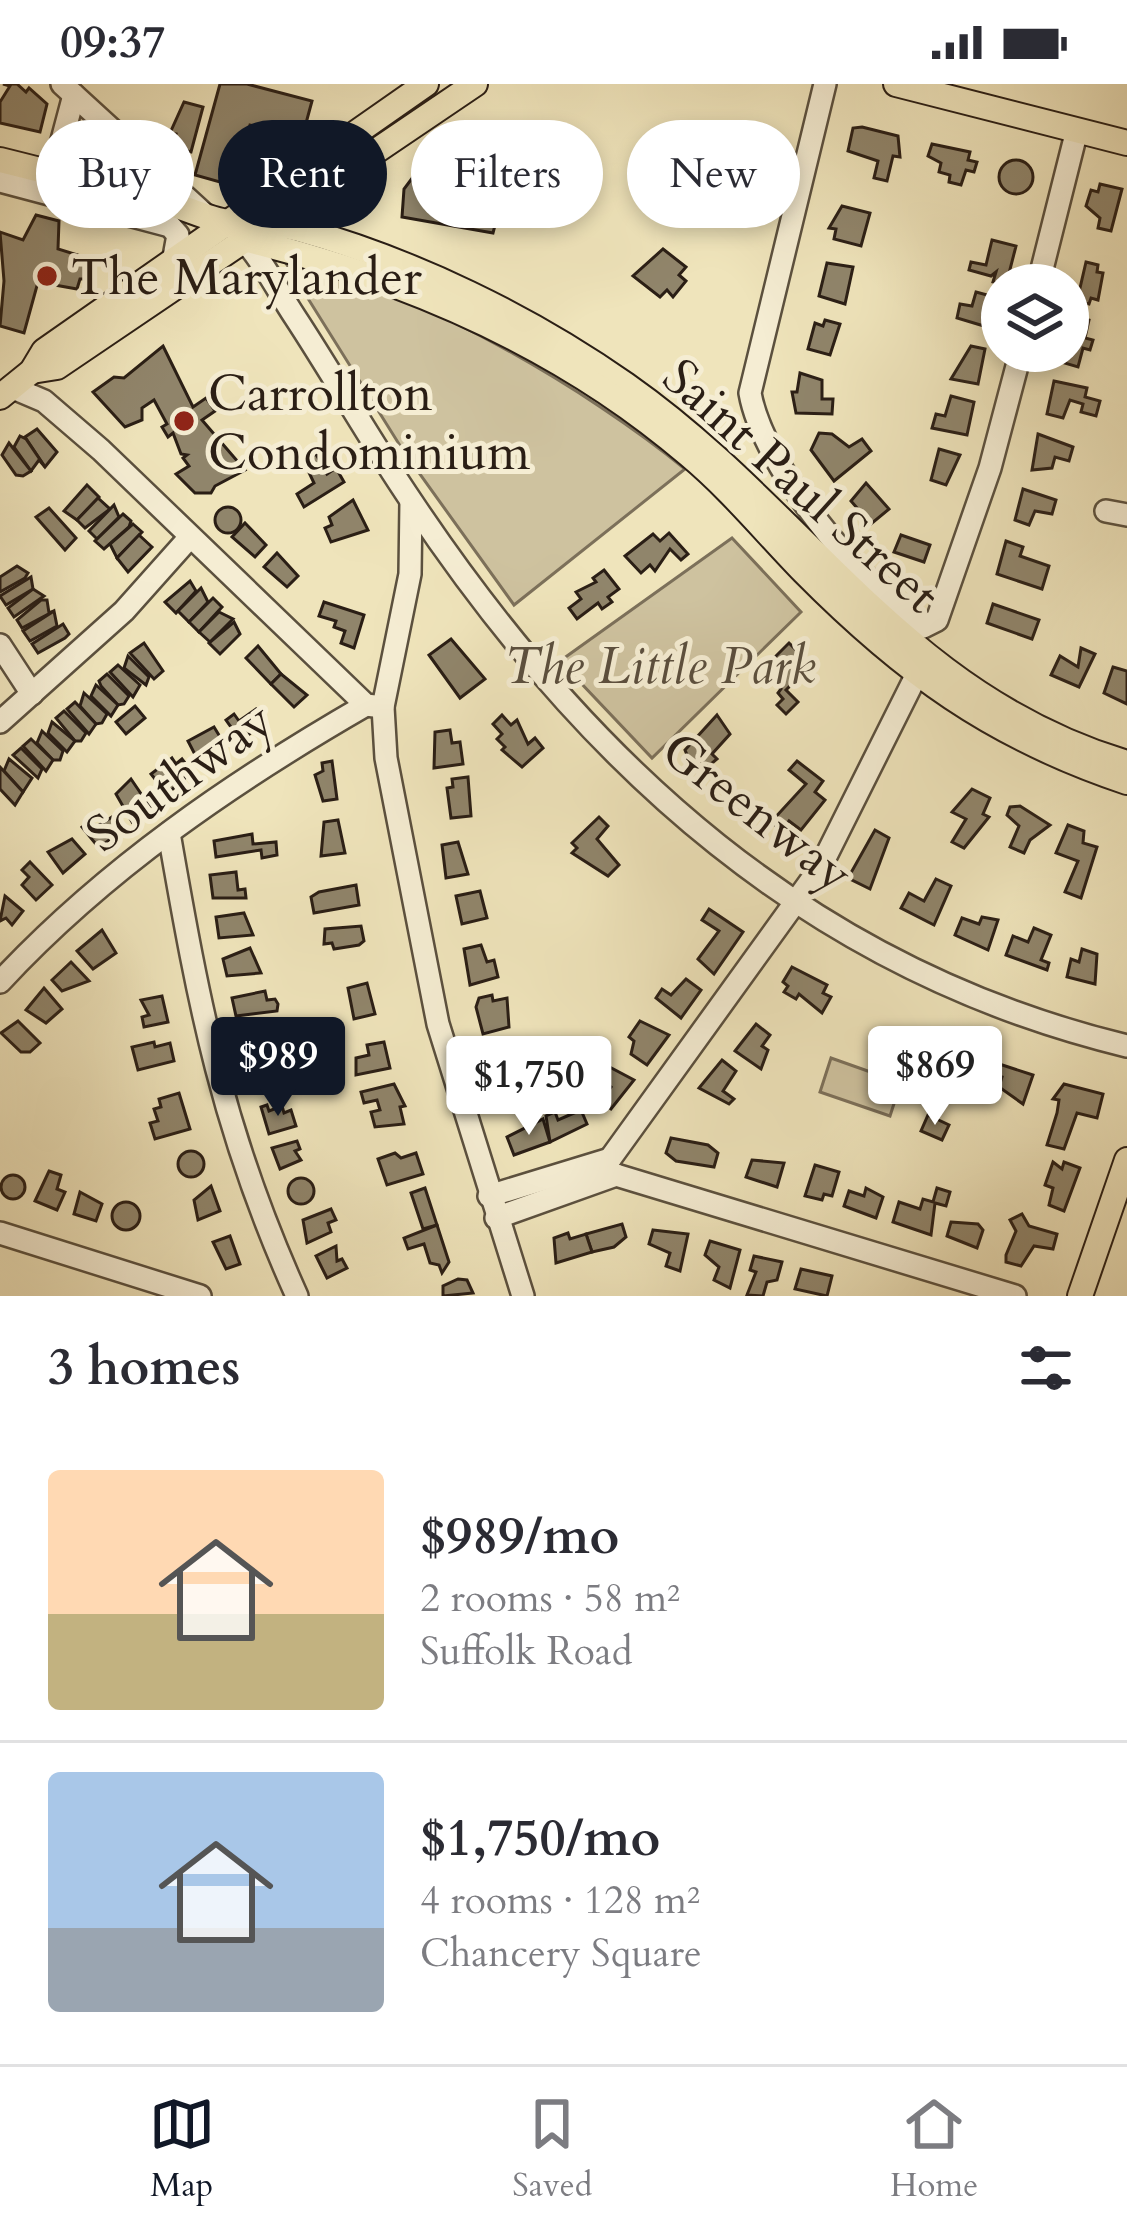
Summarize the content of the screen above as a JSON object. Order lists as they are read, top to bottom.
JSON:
{
  "streets": {
    "main road": ["Saint Paul Street"],
    "street": ["Southway", "Greenway"]
  },
  "parks": ["The Little Park"],
  "places": ["The Marylander", "Carrollton Condominium"],
  "page": {
    "status": "09:37",
    "chip": [
      "Buy",
      "Rent",
      "Filters",
      "New"
    ],
    "price": ["$989", "$869", "$1,750"],
    "heading": "3 homes",
    "list": [
      {
        "name": "$989/mo",
        "note": "2 rooms · 58 m² · Suffolk Road"
      },
      {
        "name": "$1,750/mo",
        "note": "4 rooms · 128 m² · Chancery Square"
      }
    ],
    "tabs": ["Map", "Saved", "Home"]
  }
}
